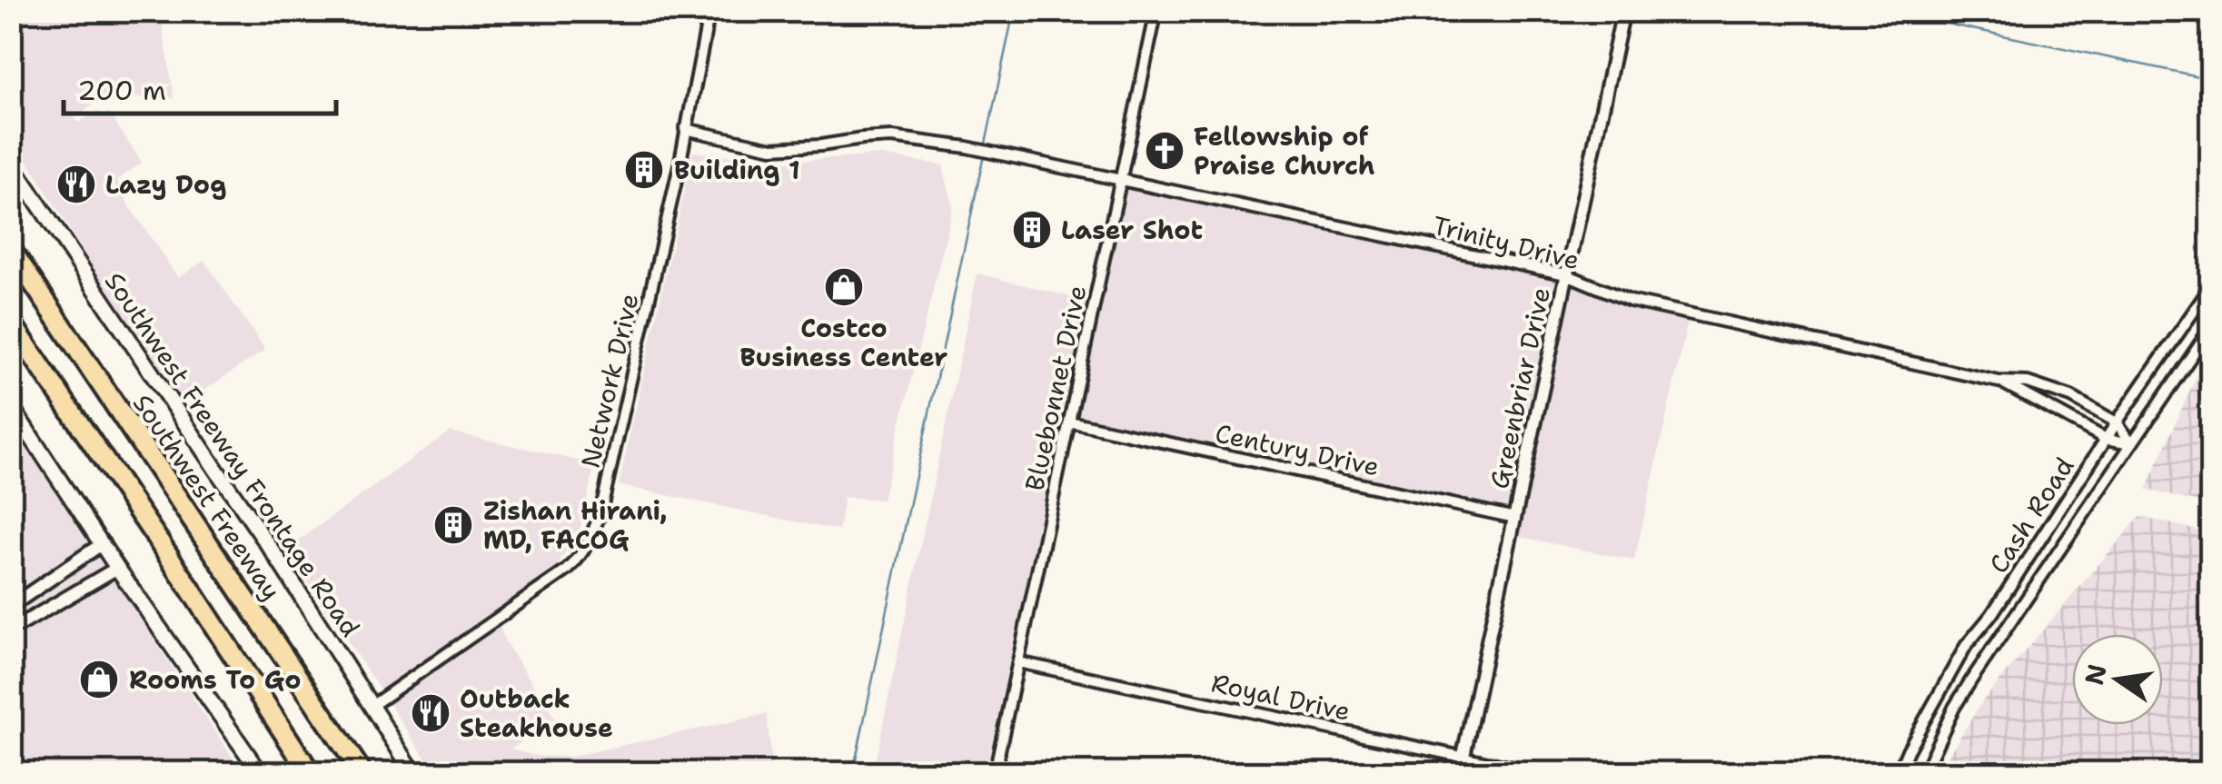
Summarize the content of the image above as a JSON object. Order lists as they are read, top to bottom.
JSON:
{
  "streets": {
    "highway": ["Southwest Freeway"],
    "main road": ["Southwest Freeway Frontage Road"],
    "street": [
      "Trinity Drive",
      "Network Drive",
      "Bluebonnet Drive",
      "Greenbriar Drive",
      "Century Drive",
      "Cash Road",
      "Royal Drive"
    ]
  },
  "crossings": [
    ["Trinity Drive", "Network Drive"],
    ["Trinity Drive", "Bluebonnet Drive"],
    ["Trinity Drive", "Greenbriar Drive"],
    ["Trinity Drive", "Cash Road"],
    ["Network Drive", "Southwest Freeway Frontage Road"],
    ["Bluebonnet Drive", "Century Drive"],
    ["Bluebonnet Drive", "Royal Drive"],
    ["Greenbriar Drive", "Century Drive"],
    ["Greenbriar Drive", "Royal Drive"]
  ],
  "places": {
    "church": ["Fellowship of Praise Church"],
    "building": ["Building 1", "Laser Shot", "Zishan Hirani, MD, FACOG"],
    "restaurant": ["Lazy Dog", "Outback Steakhouse"],
    "shop": ["Costco Business Center", "Rooms To Go"]
  },
  "scale_bar": "200 m",
  "north": "left"
}
